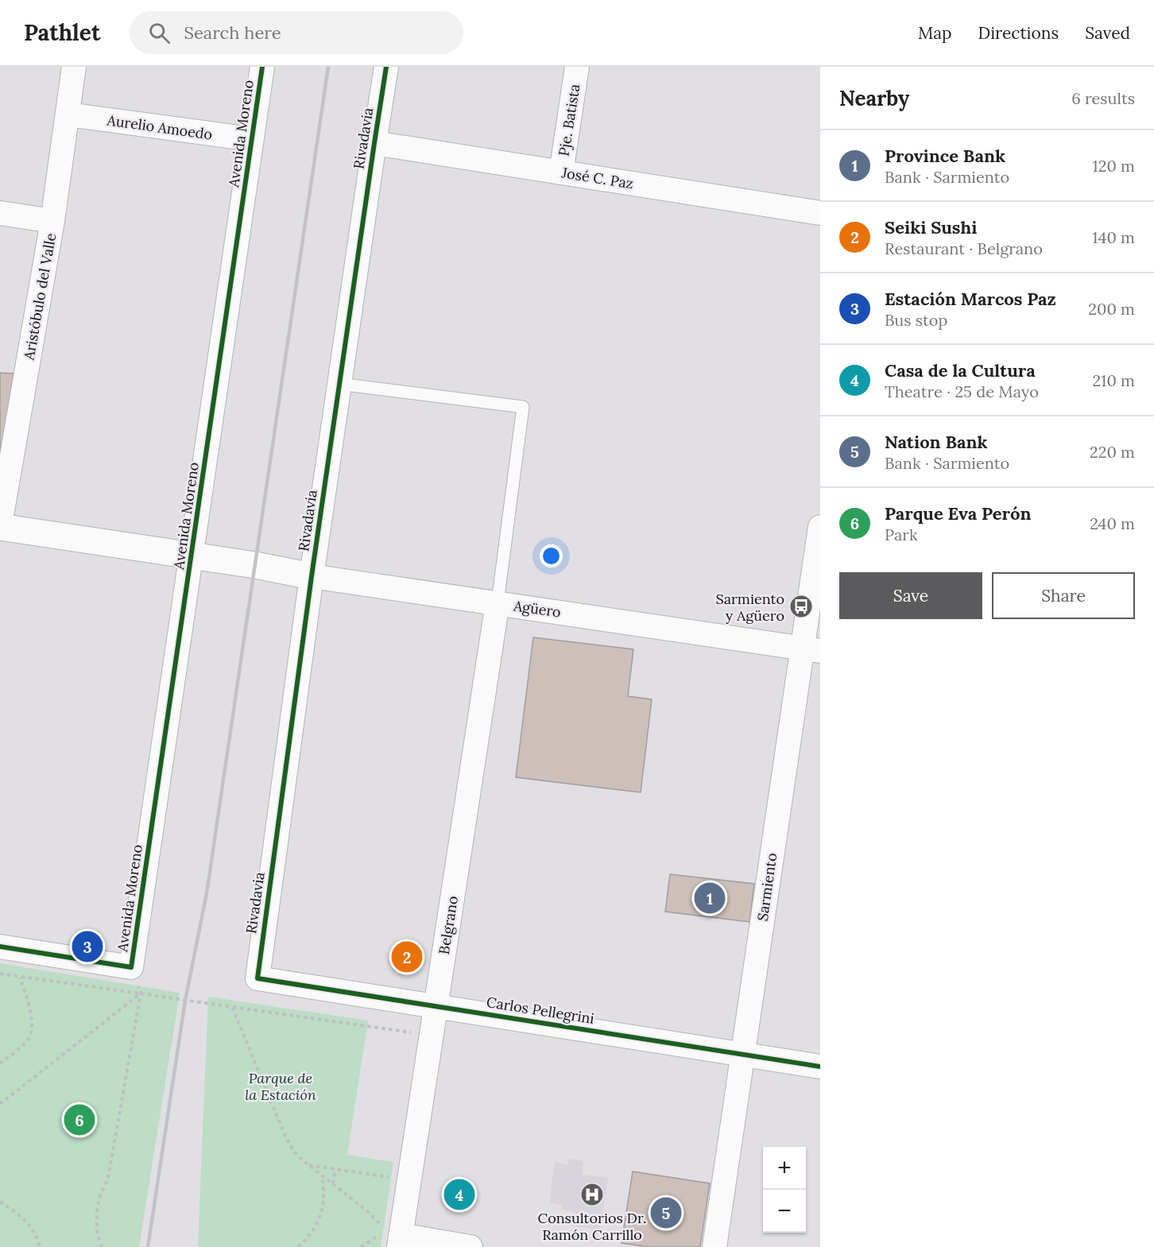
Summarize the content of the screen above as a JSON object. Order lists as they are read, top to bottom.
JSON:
{
  "streets": {
    "street": [
      "Pje. Batista",
      "Aurelio Amoedo",
      "Avenida Moreno",
      "Rivadavia",
      "José C. Paz",
      "Aristóbulo del Valle",
      "Agüero",
      "Sarmiento",
      "Belgrano",
      "Carlos Pellegrini"
    ]
  },
  "crossings": [
    ["Pje. Batista", "José C. Paz"],
    ["Aurelio Amoedo", "Avenida Moreno"],
    ["Aurelio Amoedo", "Aristóbulo del Valle"],
    ["Avenida Moreno", "Agüero"],
    ["Rivadavia", "José C. Paz"],
    ["Rivadavia", "Agüero"],
    ["Rivadavia", "Carlos Pellegrini"],
    ["Aristóbulo del Valle", "Agüero"],
    ["Agüero", "Sarmiento"],
    ["Agüero", "Belgrano"],
    ["Sarmiento", "Carlos Pellegrini"],
    ["Belgrano", "Carlos Pellegrini"]
  ],
  "parks": ["Parque de la Estación"],
  "places": {
    "bus stop": ["Sarmiento y Agüero"],
    "hospital": ["Consultorios Dr. Ramón Carrillo"]
  },
  "page": {
    "header": "Pathlet",
    "search": "Search here",
    "nav": ["Map", "Directions", "Saved"],
    "heading": ["Nearby", "6 results"],
    "list": [
      {
        "mark": "1",
        "name": "Province Bank",
        "note": "Bank · Sarmiento",
        "value": "120 m"
      },
      {
        "mark": "2",
        "name": "Seiki Sushi",
        "note": "Restaurant · Belgrano",
        "value": "140 m"
      },
      {
        "mark": "3",
        "name": "Estación Marcos Paz",
        "note": "Bus stop",
        "value": "200 m"
      },
      {
        "mark": "4",
        "name": "Casa de la Cultura",
        "note": "Theatre · 25 de Mayo",
        "value": "210 m"
      },
      {
        "mark": "5",
        "name": "Nation Bank",
        "note": "Bank · Sarmiento",
        "value": "220 m"
      },
      {
        "mark": "6",
        "name": "Parque Eva Perón",
        "note": "Park",
        "value": "240 m"
      }
    ],
    "buttons": ["Save", "Share"],
    "pins": [
      "1",
      "3",
      "2",
      "6",
      "4",
      "5"
    ],
    "map_buttons": ["+", "−"]
  }
}
